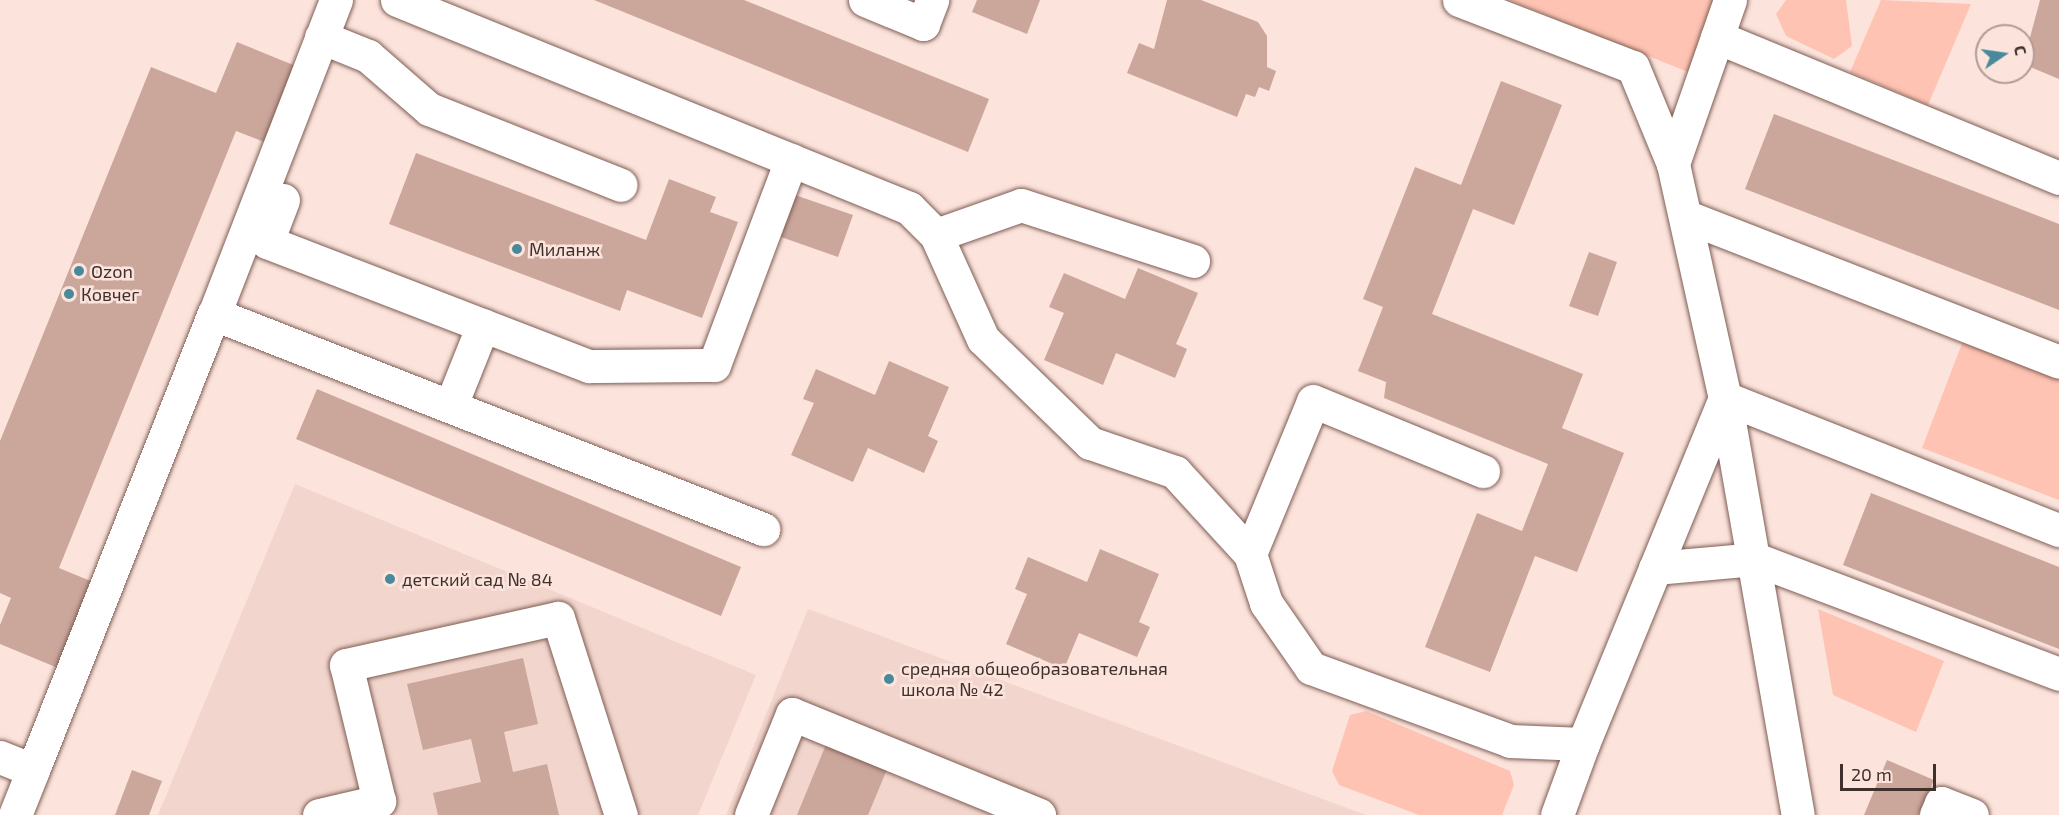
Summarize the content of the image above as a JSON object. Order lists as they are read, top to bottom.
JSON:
{
  "places": [
    "Миланж",
    "Ozon",
    "Ковчег",
    "детский сад № 84",
    "средняя общеобразовательная школа № 42"
  ],
  "scale_bar": "20 m",
  "north": "right"
}
